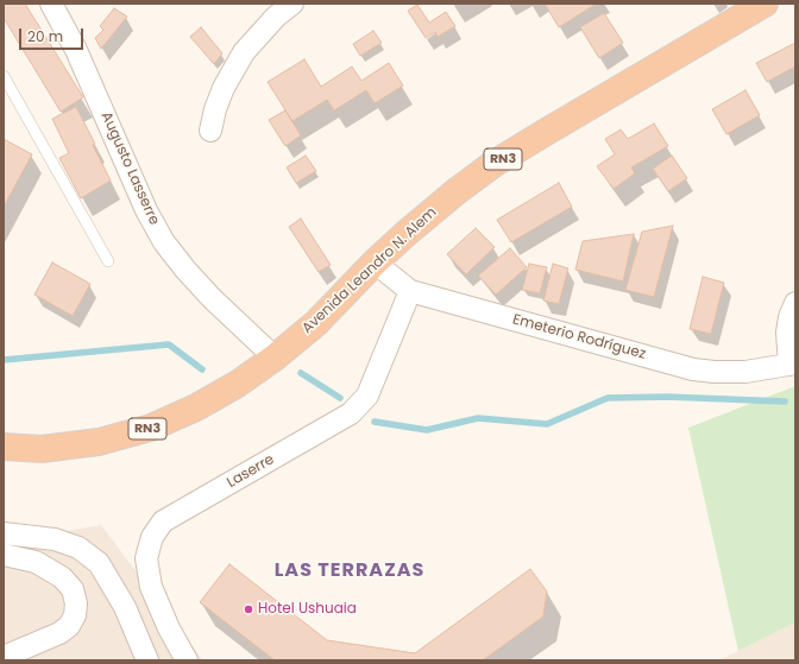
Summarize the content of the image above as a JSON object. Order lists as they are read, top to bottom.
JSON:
{
  "streets": {
    "highway": ["RN3", "Avenida Leandro N. Alem"],
    "street": ["Augusto Lasserre", "Emeterio Rodríguez", "Laserre"]
  },
  "crossings": [
    ["Augusto Lasserre", "Avenida Leandro N. Alem"],
    ["Avenida Leandro N. Alem", "Emeterio Rodríguez"],
    ["Emeterio Rodríguez", "Laserre"]
  ],
  "districts": ["LAS TERRAZAS"],
  "places": ["Hotel Ushuaia"],
  "scale_bar": "20 m"
}
